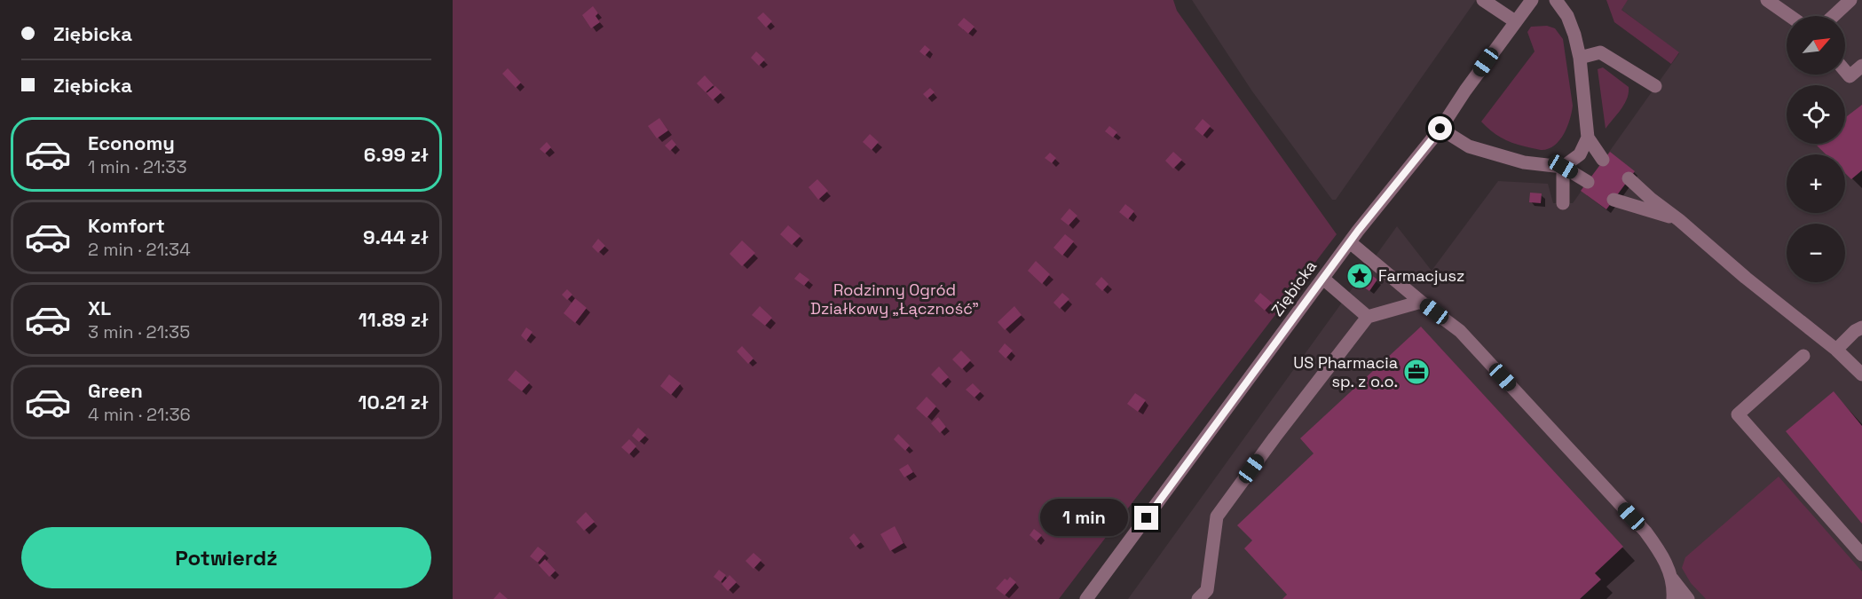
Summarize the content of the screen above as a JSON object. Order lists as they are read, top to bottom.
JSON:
{
  "streets": {
    "street": ["Ziębicka"]
  },
  "parks": ["Rodzinny Ogród Działkowy „Łączność”"],
  "places": {
    "place": ["Farmacjusz"],
    "office": ["US Pharmacia sp. z o.o."]
  },
  "north": "top right",
  "page": {
    "banner": ["Ziębicka", "Ziębicka"],
    "map_buttons": ["+", "−"],
    "list": [
      {
        "name": "Economy",
        "note": "1 min · 21:33",
        "value": "6.99 zł"
      },
      {
        "name": "Komfort",
        "note": "2 min · 21:34",
        "value": "9.44 zł"
      },
      {
        "name": "XL",
        "note": "3 min · 21:35",
        "value": "11.89 zł"
      },
      {
        "name": "Green",
        "note": "4 min · 21:36",
        "value": "10.21 zł"
      }
    ],
    "bubble": "1 min",
    "buttons": "Potwierdź"
  }
}
